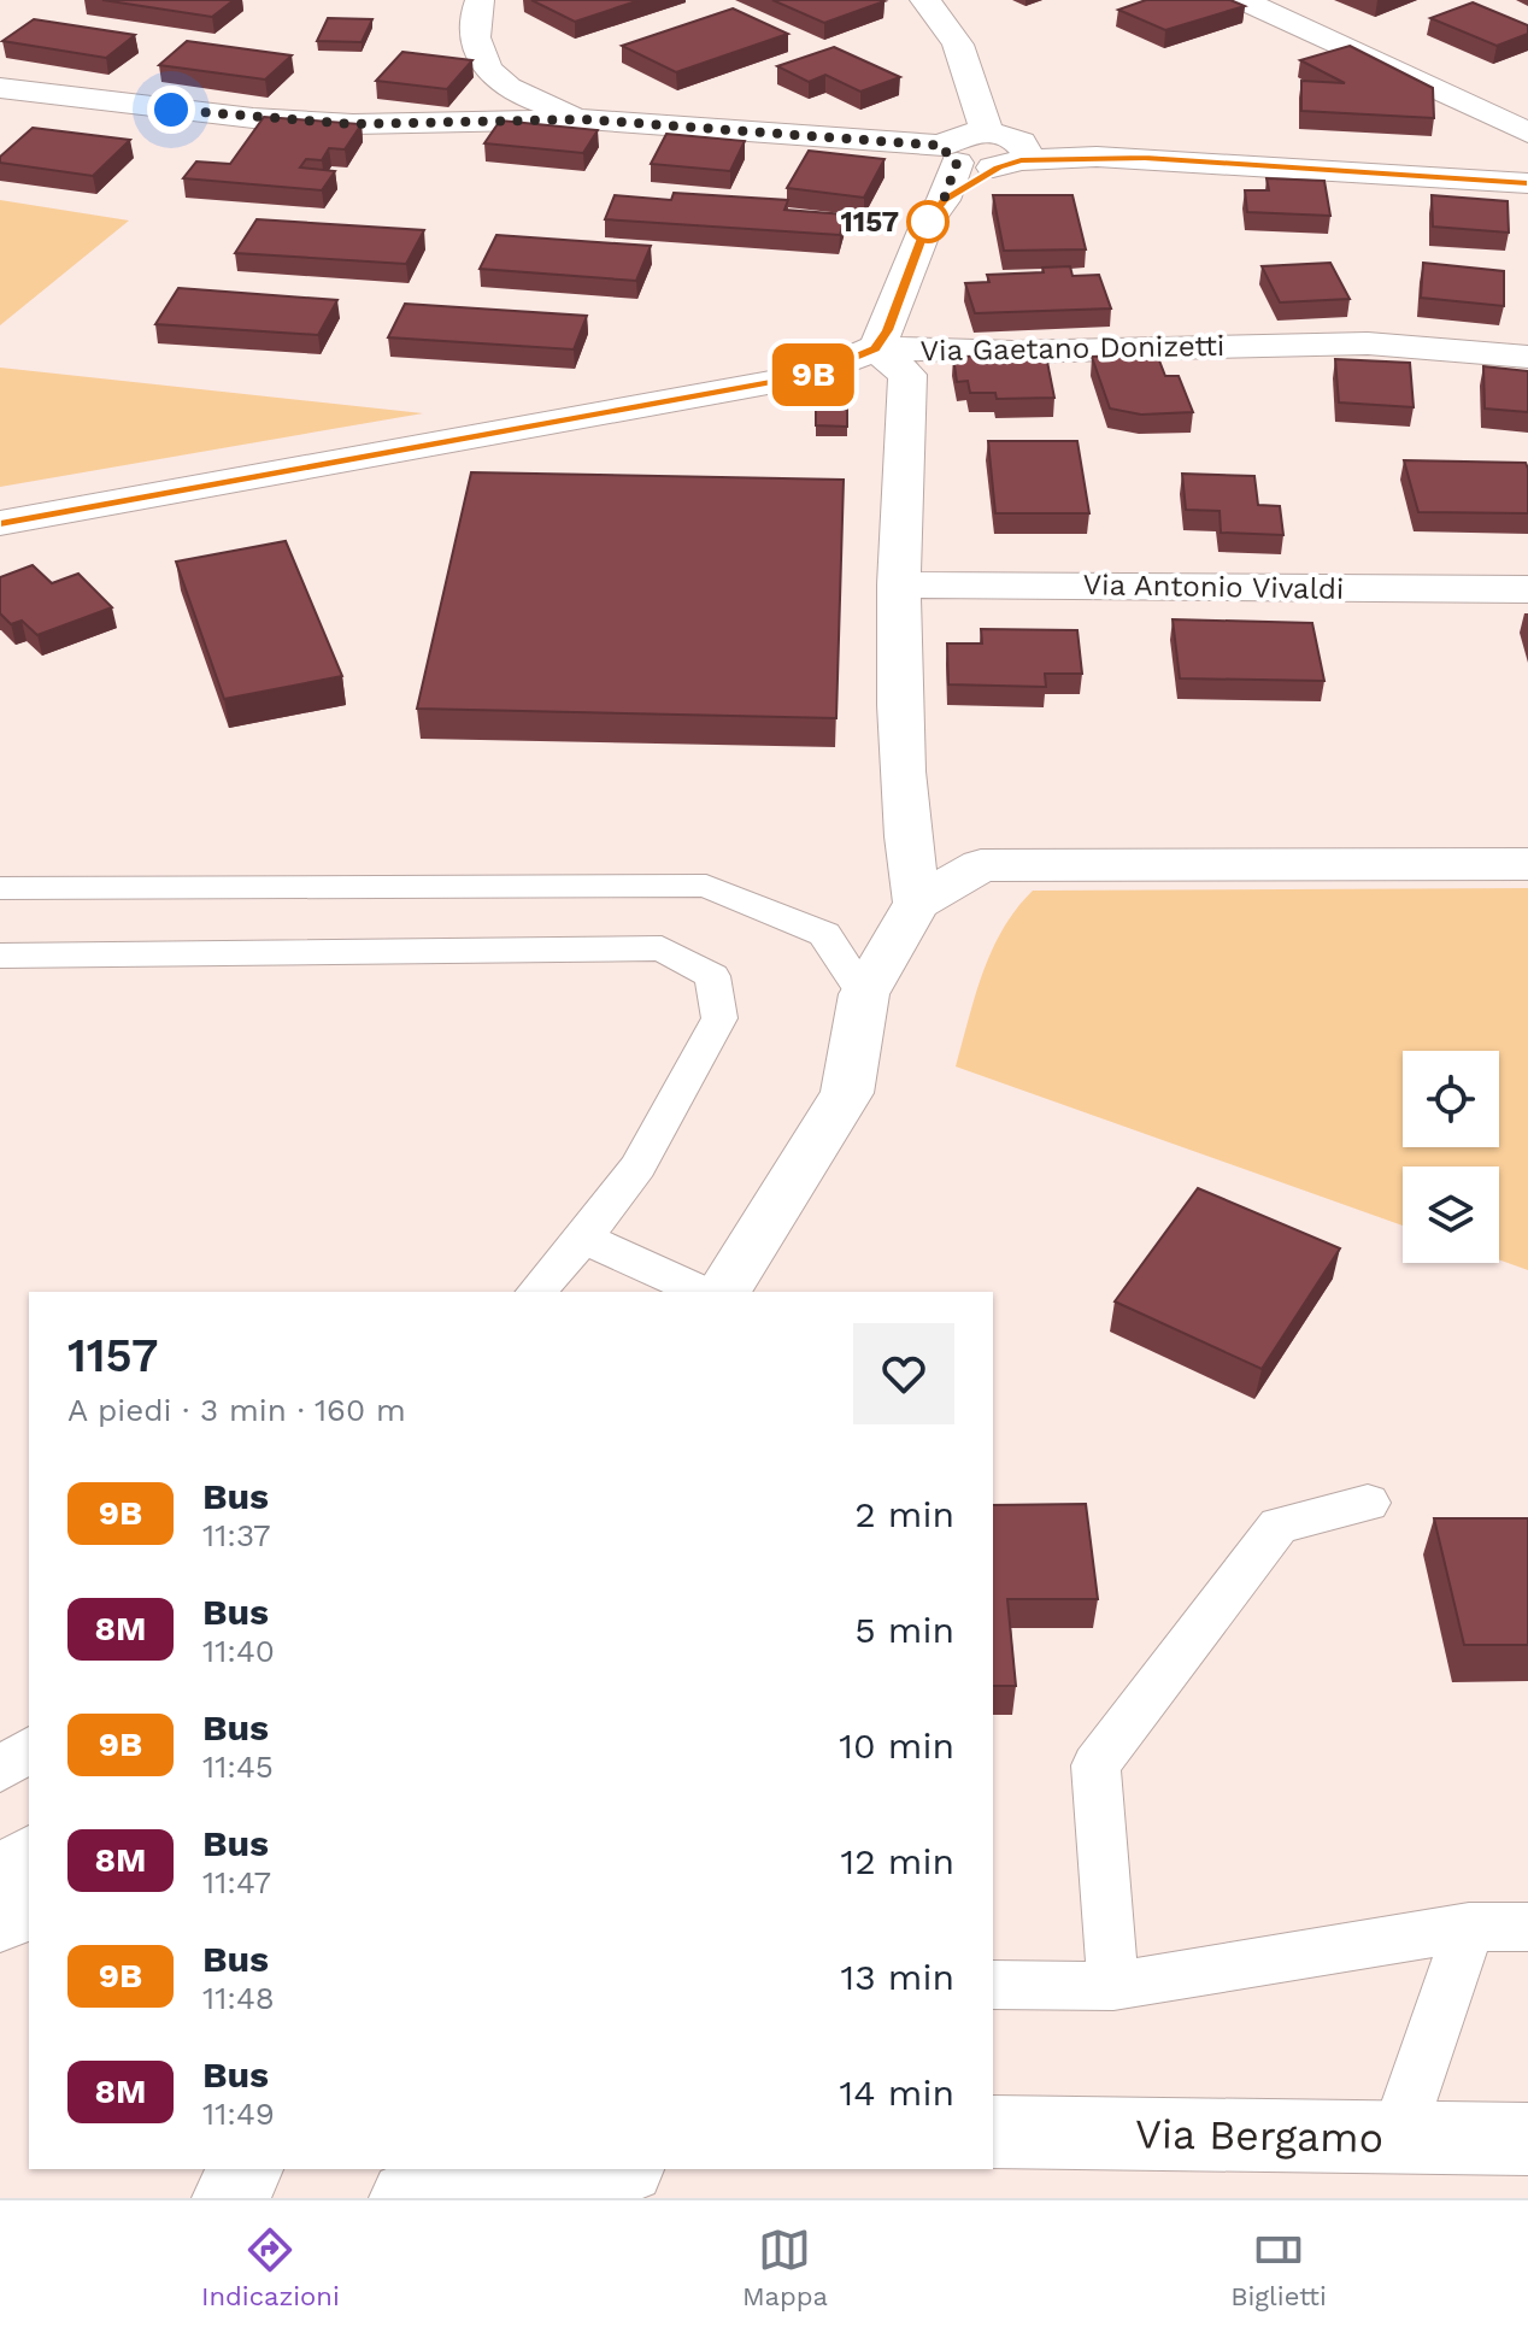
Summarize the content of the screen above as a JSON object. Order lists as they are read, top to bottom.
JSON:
{
  "streets": {
    "street": ["Via Gaetano Donizetti", "Via Antonio Vivaldi", "Via Bergamo"]
  },
  "places": ["1157"],
  "lines": ["bus line 9B"],
  "page": {
    "on_map": "9B",
    "heading": ["1157", "A piedi · 3 min · 160 m"],
    "list": [
      {
        "mark": "9B",
        "name": "Bus",
        "note": "11:37",
        "value": "2 min"
      },
      {
        "mark": "8M",
        "name": "Bus",
        "note": "11:40",
        "value": "5 min"
      },
      {
        "mark": "9B",
        "name": "Bus",
        "note": "11:45",
        "value": "10 min"
      },
      {
        "mark": "8M",
        "name": "Bus",
        "note": "11:47",
        "value": "12 min"
      },
      {
        "mark": "9B",
        "name": "Bus",
        "note": "11:48",
        "value": "13 min"
      },
      {
        "mark": "8M",
        "name": "Bus",
        "note": "11:49",
        "value": "14 min"
      }
    ],
    "tabs": ["Indicazioni", "Mappa", "Biglietti"]
  }
}
